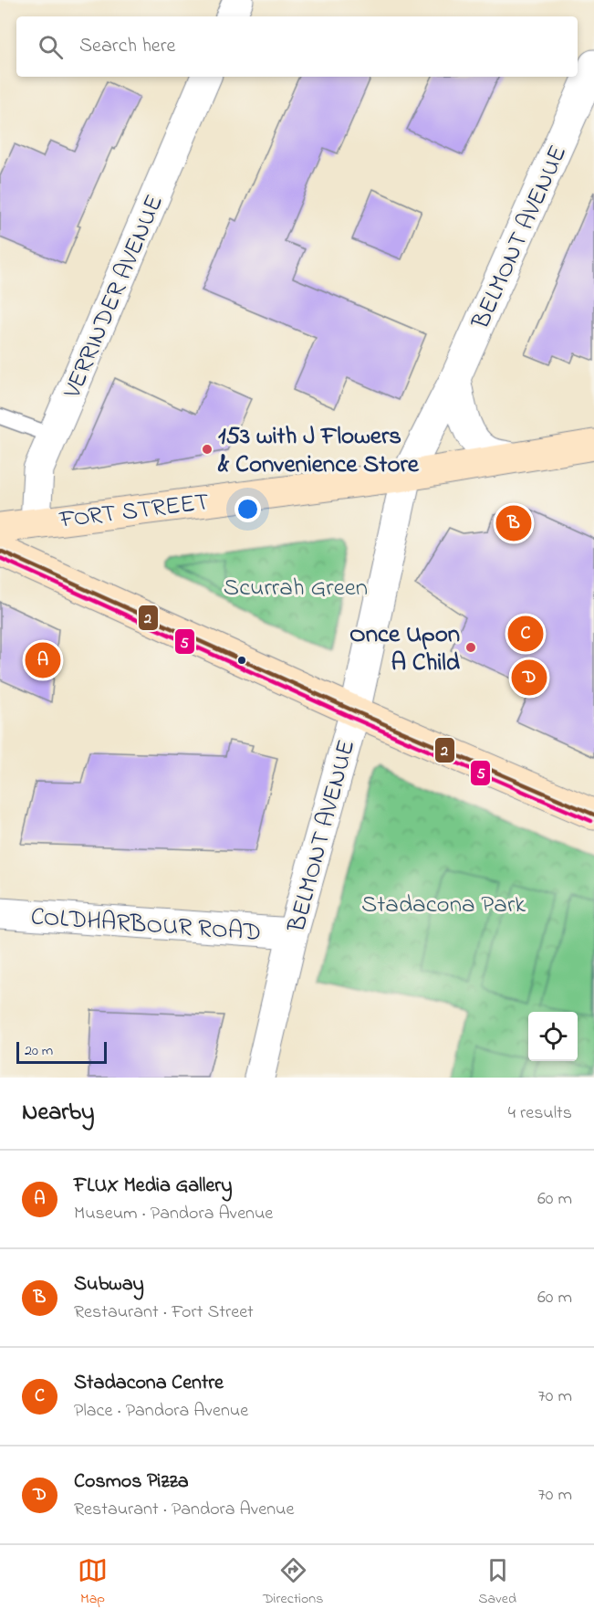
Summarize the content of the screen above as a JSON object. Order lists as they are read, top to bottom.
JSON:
{
  "streets": {
    "main road": ["FORT STREET"],
    "street": ["BELMONT AVENUE", "VERRINDER AVENUE", "COLDHARBOUR ROAD"]
  },
  "crossings": [
    ["BELMONT AVENUE", "FORT STREET"],
    ["BELMONT AVENUE", "COLDHARBOUR ROAD"],
    ["VERRINDER AVENUE", "FORT STREET"]
  ],
  "parks": ["Scurrah Green", "Stadacona Park"],
  "places": ["153 with J Flowers & Convenience Store", "Once Upon A Child"],
  "lines": ["transit line 2", "transit line 5"],
  "scale_bar": "20 m",
  "page": {
    "search": "Search here",
    "pins": [
      "B",
      "C",
      "A",
      "D"
    ],
    "scale": "20 m",
    "heading": ["Nearby", "4 results"],
    "list": [
      {
        "mark": "A",
        "name": "FLUX Media Gallery",
        "note": "Museum · Pandora Avenue",
        "value": "60 m"
      },
      {
        "mark": "B",
        "name": "Subway",
        "note": "Restaurant · Fort Street",
        "value": "60 m"
      },
      {
        "mark": "C",
        "name": "Stadacona Centre",
        "note": "Place · Pandora Avenue",
        "value": "70 m"
      },
      {
        "mark": "D",
        "name": "Cosmos Pizza",
        "note": "Restaurant · Pandora Avenue",
        "value": "70 m"
      }
    ],
    "nav": ["Map", "Directions", "Saved"]
  }
}
